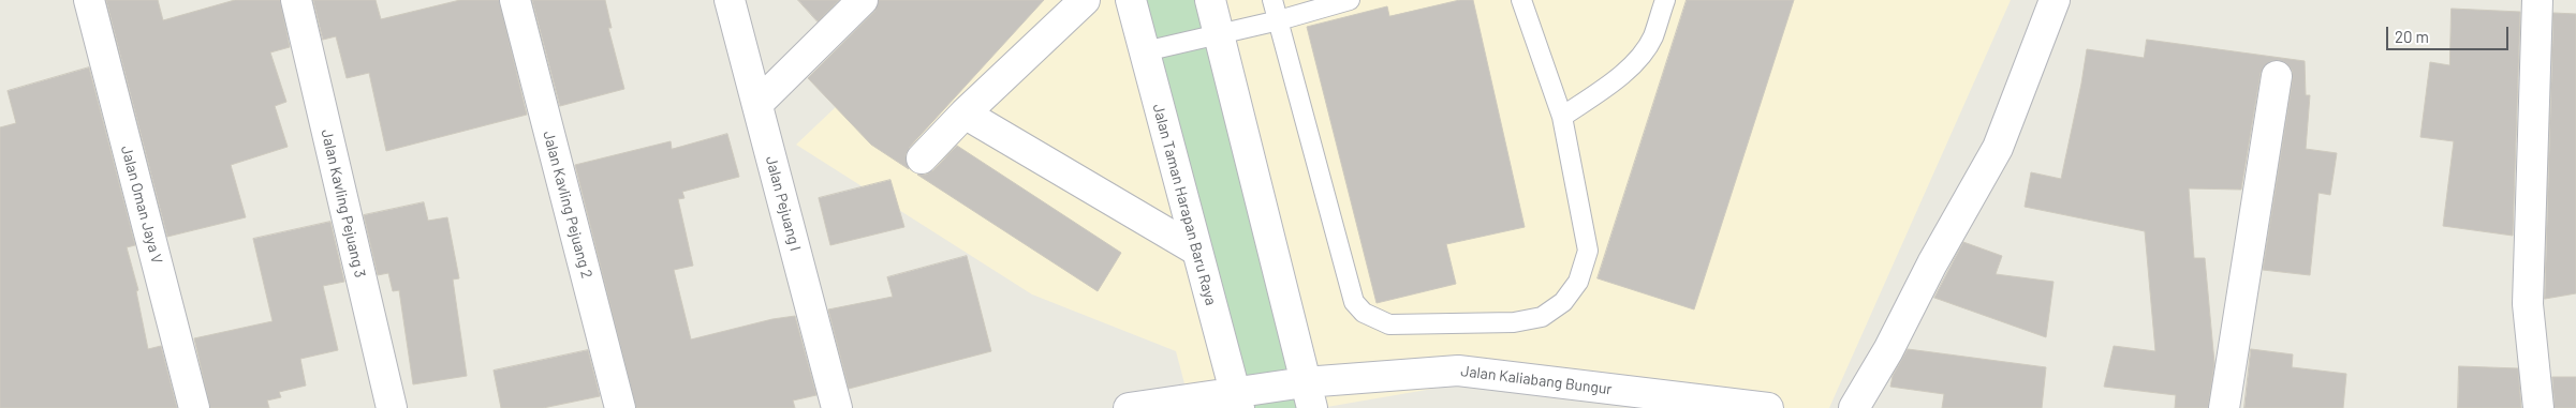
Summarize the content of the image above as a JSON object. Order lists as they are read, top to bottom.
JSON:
{
  "streets": {
    "street": [
      "Jalan Kavling Pejuang 3",
      "Jalan Pejuang I",
      "Jalan Oman Jaya V",
      "Jalan Kavling Pejuang 2",
      "Jalan Taman Harapan Baru Raya",
      "Jalan Kaliabang Bungur"
    ]
  },
  "crossings": [
    ["Jalan Taman Harapan Baru Raya", "Jalan Kaliabang Bungur"]
  ],
  "scale_bar": "20 m"
}
